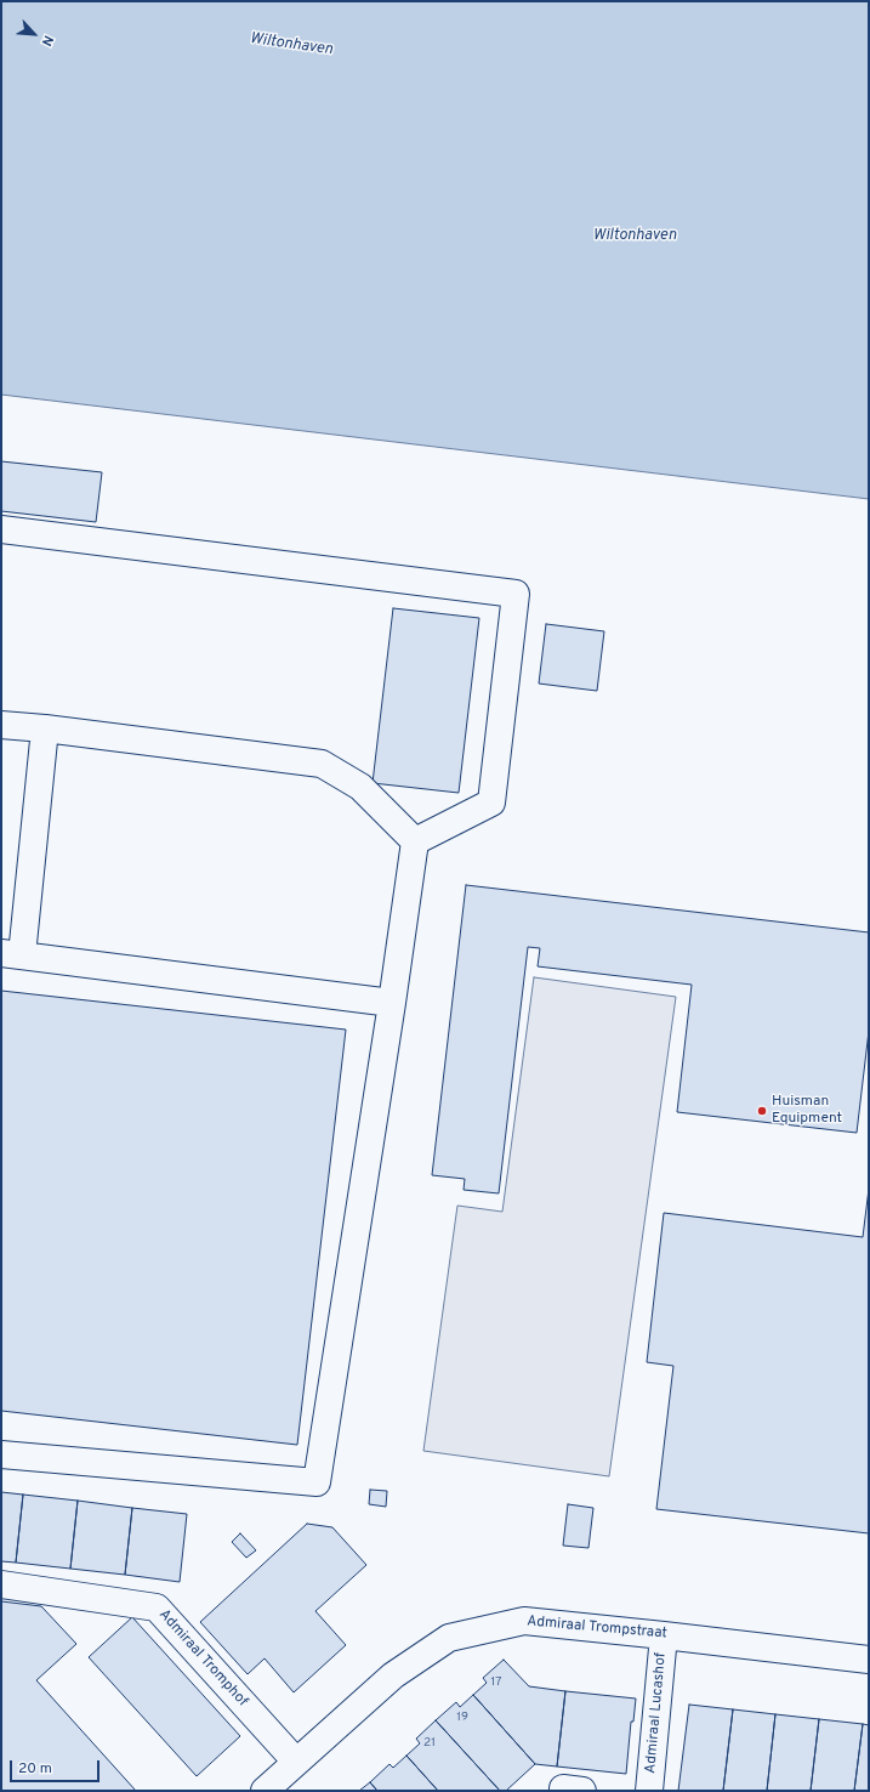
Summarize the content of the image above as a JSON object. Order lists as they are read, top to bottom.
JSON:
{
  "streets": {
    "street": ["Admiraal Trompstraat", "Admiraal Tromphof", "Admiraal Lucashof"]
  },
  "crossings": [
    ["Admiraal Trompstraat", "Admiraal Tromphof"],
    ["Admiraal Trompstraat", "Admiraal Lucashof"]
  ],
  "water": ["Wiltonhaven"],
  "places": ["Huisman Equipment"],
  "house_numbers": ["17", "19", "21"],
  "scale_bar": "20 m",
  "north": "bottom right"
}
